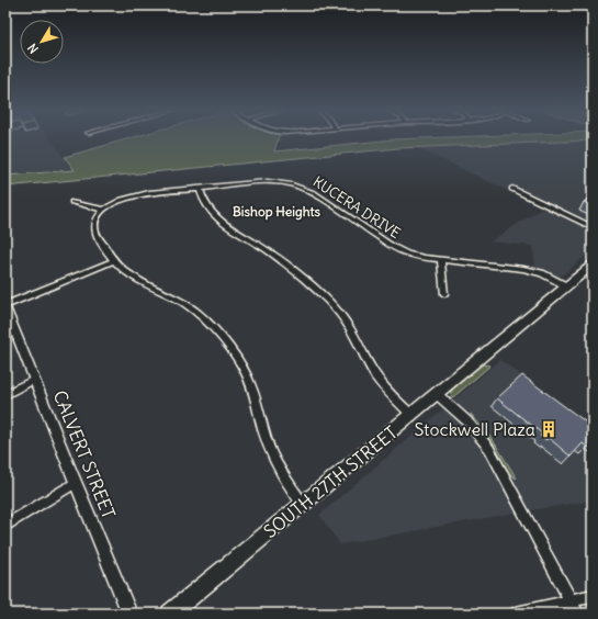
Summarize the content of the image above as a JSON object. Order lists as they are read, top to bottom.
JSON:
{
  "streets": {
    "main road": ["SOUTH 27TH STREET"],
    "street": ["KUCERA DRIVE", "CALVERT STREET"]
  },
  "crossings": [
    ["KUCERA DRIVE", "SOUTH 27TH STREET"]
  ],
  "districts": ["Bishop Heights"],
  "places": {
    "building": ["Stockwell Plaza"]
  },
  "north": "bottom left"
}
